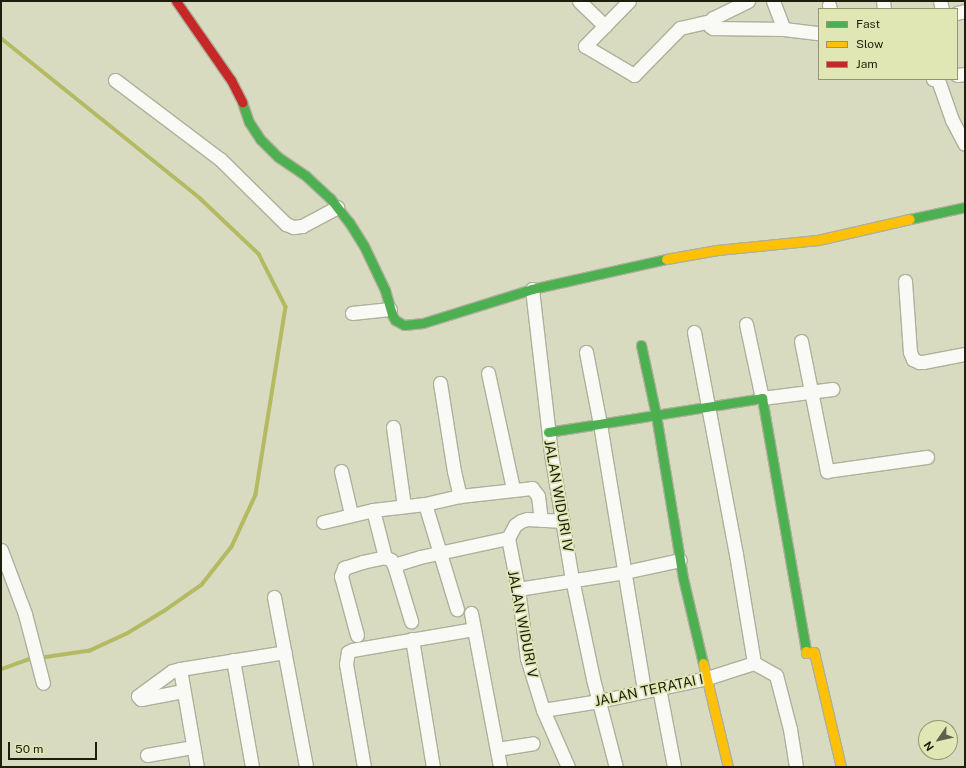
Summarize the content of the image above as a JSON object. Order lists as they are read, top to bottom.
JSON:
{
  "streets": {
    "street": ["JALAN WIDURI IV", "JALAN WIDURI V", "JALAN TERATAI I"]
  },
  "crossings": [
    ["JALAN WIDURI IV", "JALAN TERATAI I"],
    ["JALAN WIDURI V", "JALAN TERATAI I"]
  ],
  "legend": ["Fast", "Slow", "Jam"],
  "scale_bar": "50 m",
  "north": "bottom left"
}
